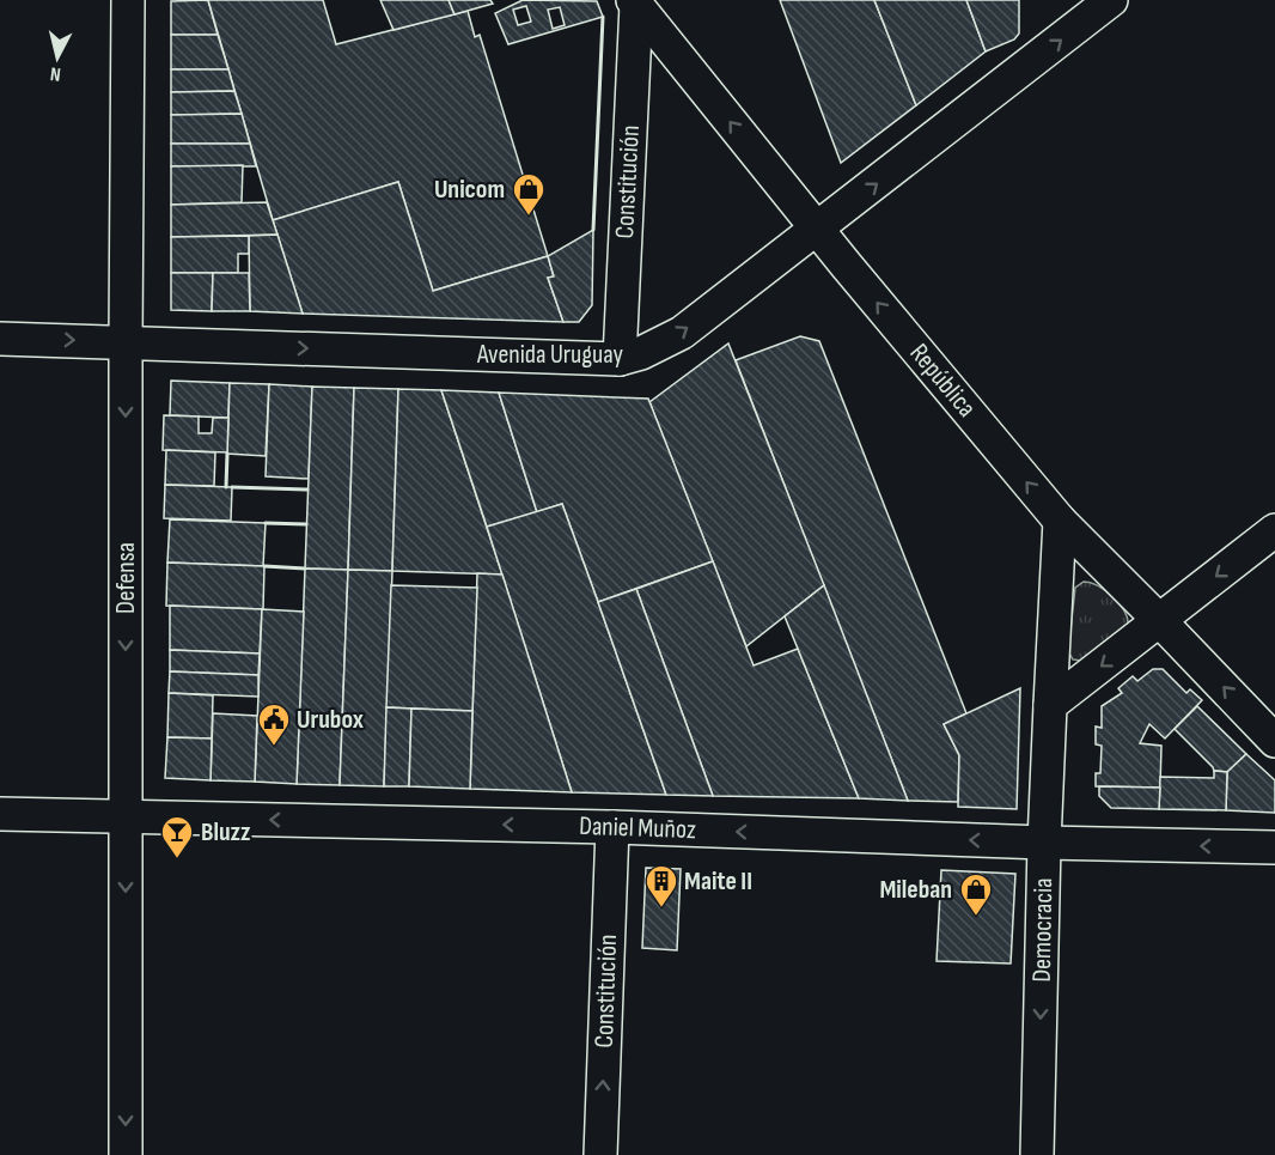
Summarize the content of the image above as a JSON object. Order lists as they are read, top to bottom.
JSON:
{
  "streets": {
    "street": [
      "Constitución",
      "Avenida Uruguay",
      "República",
      "Defensa",
      "Daniel Muñoz",
      "Democracia"
    ]
  },
  "crossings": [
    ["Constitución", "Avenida Uruguay"],
    ["Constitución", "República"],
    ["Constitución", "Daniel Muñoz"],
    ["Avenida Uruguay", "República"],
    ["Avenida Uruguay", "Defensa"],
    ["República", "Democracia"],
    ["Defensa", "Daniel Muñoz"],
    ["Daniel Muñoz", "Democracia"]
  ],
  "one_way": [
    "Constitución",
    "Avenida Uruguay",
    "República",
    "Defensa",
    "Daniel Muñoz",
    "Democracia"
  ],
  "places": {
    "shop": ["Unicom", "Mileban"],
    "public building": ["Urubox"],
    "bar": ["Bluzz"],
    "building": ["Maite II"]
  },
  "north": "bottom"
}
